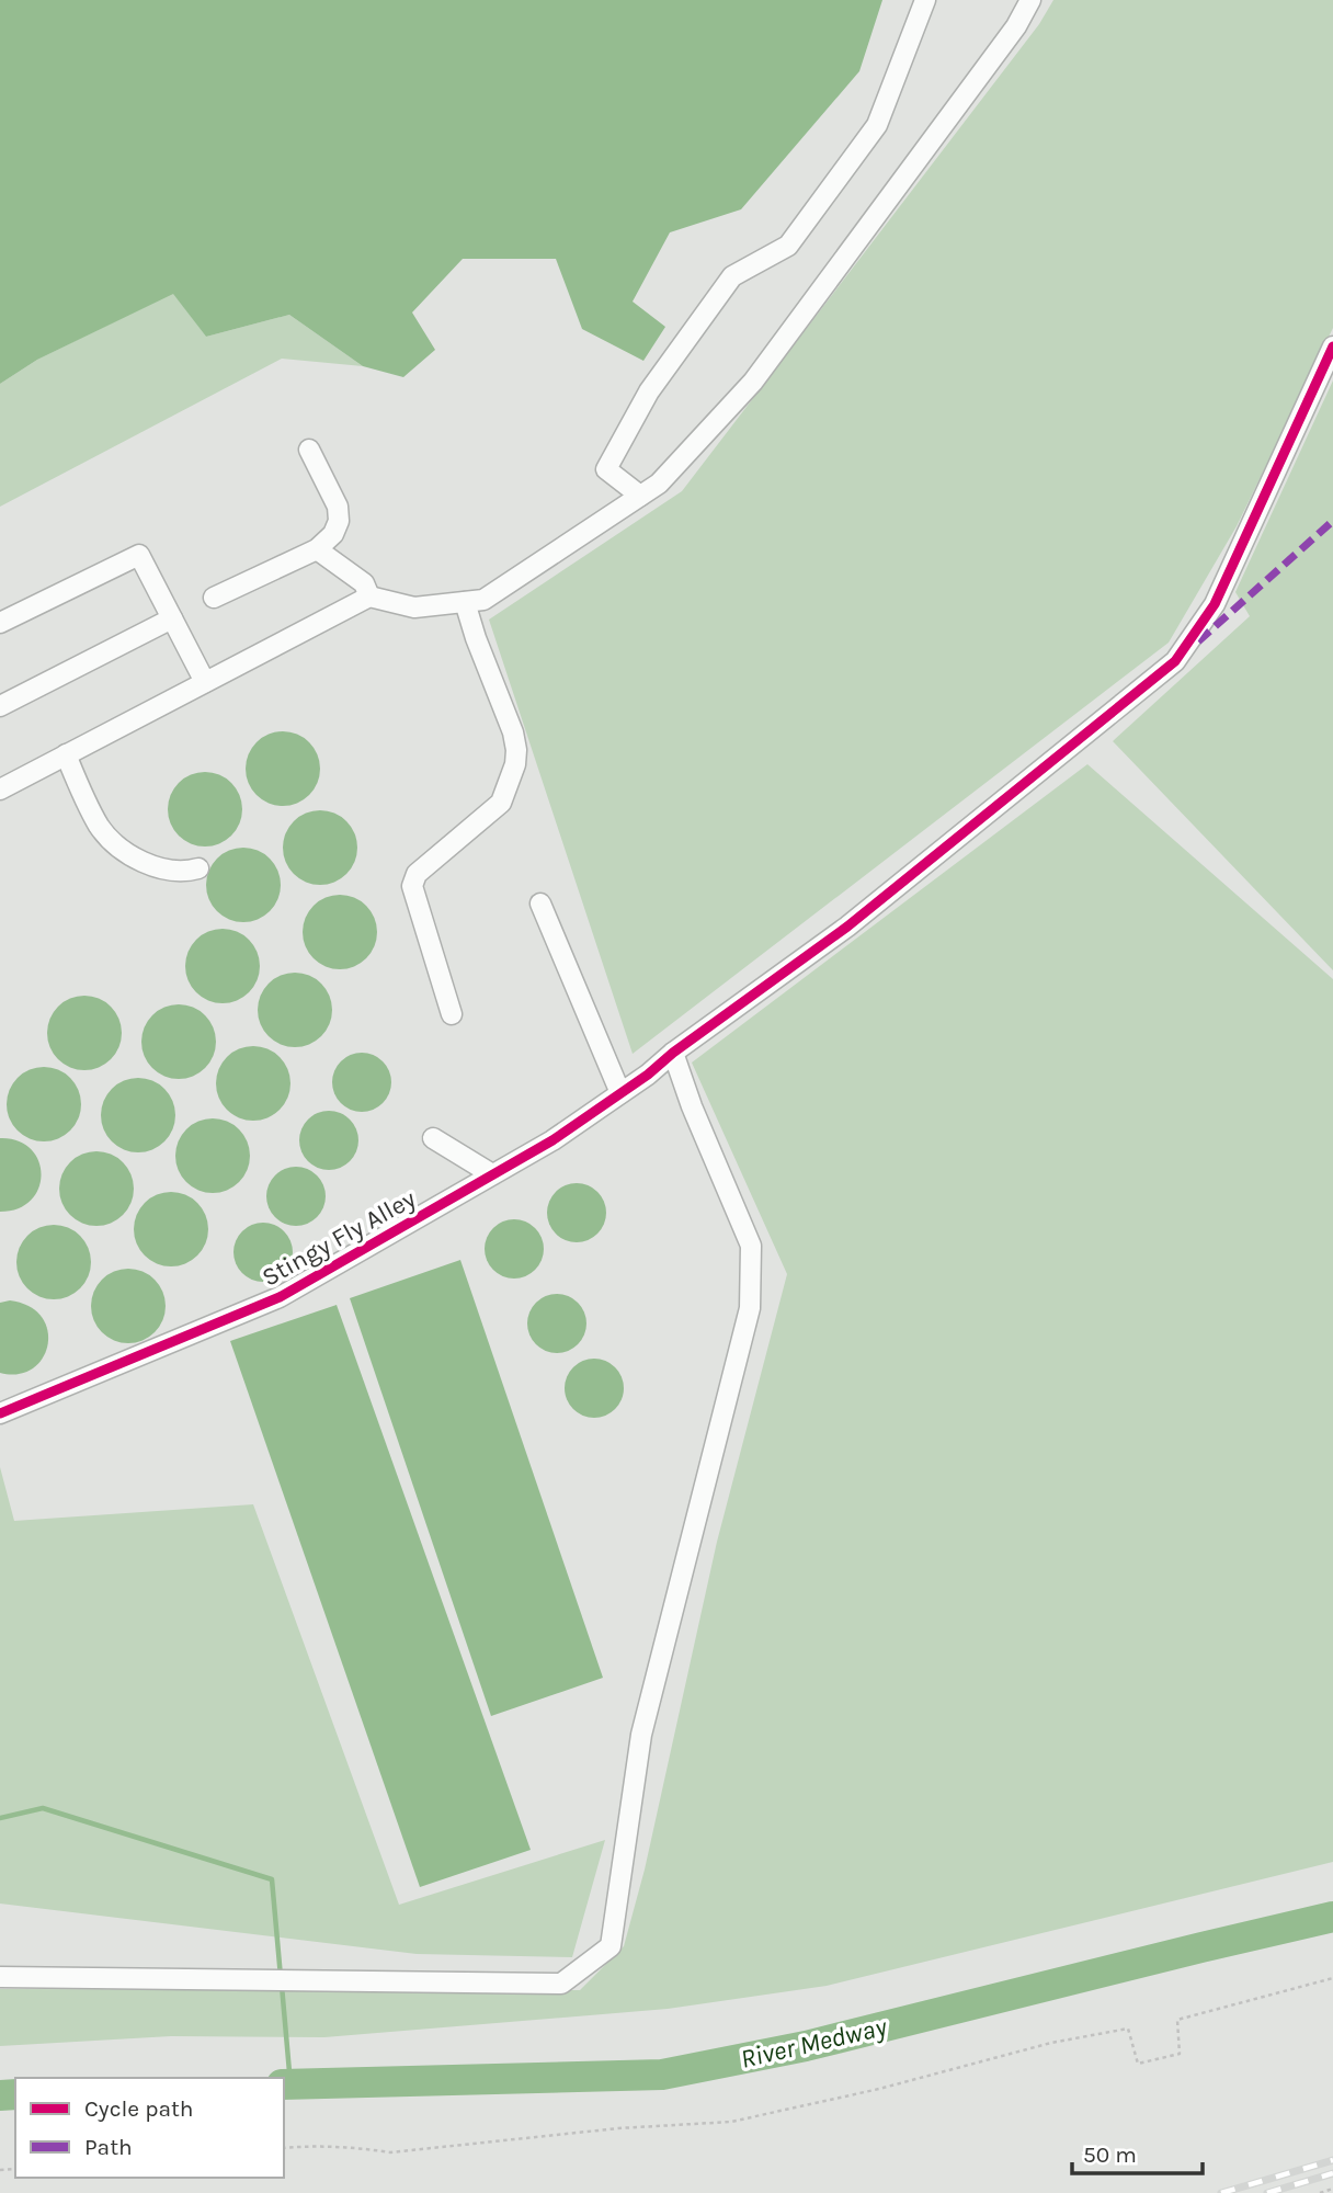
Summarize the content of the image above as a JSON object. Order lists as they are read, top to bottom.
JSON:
{
  "streets": {
    "lane": ["Stingy Fly Alley"]
  },
  "water": ["River Medway"],
  "legend": ["Cycle path", "Path"],
  "scale_bar": "50 m"
}
